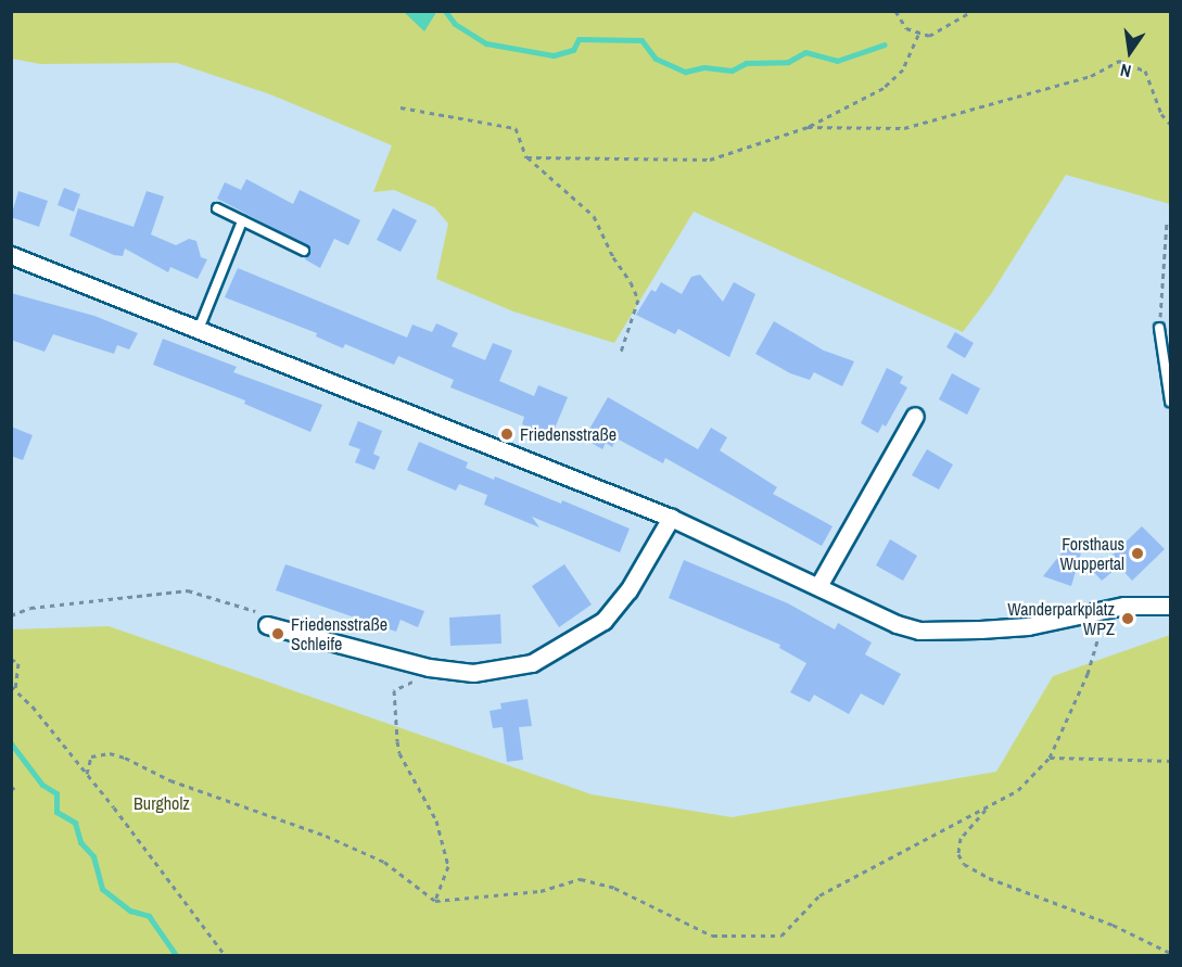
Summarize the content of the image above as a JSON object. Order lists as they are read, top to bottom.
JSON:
{
  "parks": ["Burgholz"],
  "places": [
    "Friedensstraße",
    "Forsthaus Wuppertal",
    "Wanderparkplatz WPZ",
    "Friedensstraße Schleife"
  ],
  "north": "bottom"
}
